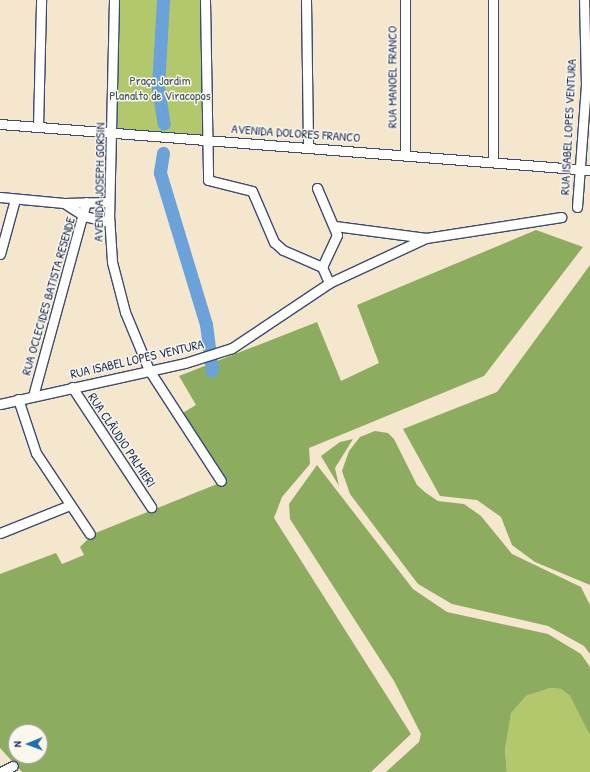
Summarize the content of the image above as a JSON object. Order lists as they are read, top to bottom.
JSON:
{
  "streets": {
    "street": [
      "RUA MANOEL FRANCO",
      "RUA ISABEL LOPES VENTURA",
      "AVENIDA DOLORES FRANCO",
      "AVENIDA JOSEPH GORSIN",
      "RUA OCLECIDES BATISTA RESENDE",
      "RUA CLÃUDIO PALMIERI"
    ]
  },
  "crossings": [
    ["RUA MANOEL FRANCO", "AVENIDA DOLORES FRANCO"],
    ["RUA ISABEL LOPES VENTURA", "AVENIDA DOLORES FRANCO"],
    ["RUA ISABEL LOPES VENTURA", "AVENIDA JOSEPH GORSIN"],
    ["RUA ISABEL LOPES VENTURA", "RUA OCLECIDES BATISTA RESENDE"],
    ["RUA ISABEL LOPES VENTURA", "RUA CLÃUDIO PALMIERI"],
    ["AVENIDA DOLORES FRANCO", "AVENIDA JOSEPH GORSIN"]
  ],
  "parks": ["Praça Jardim Planalto de Viracopos"],
  "north": "left"
}
